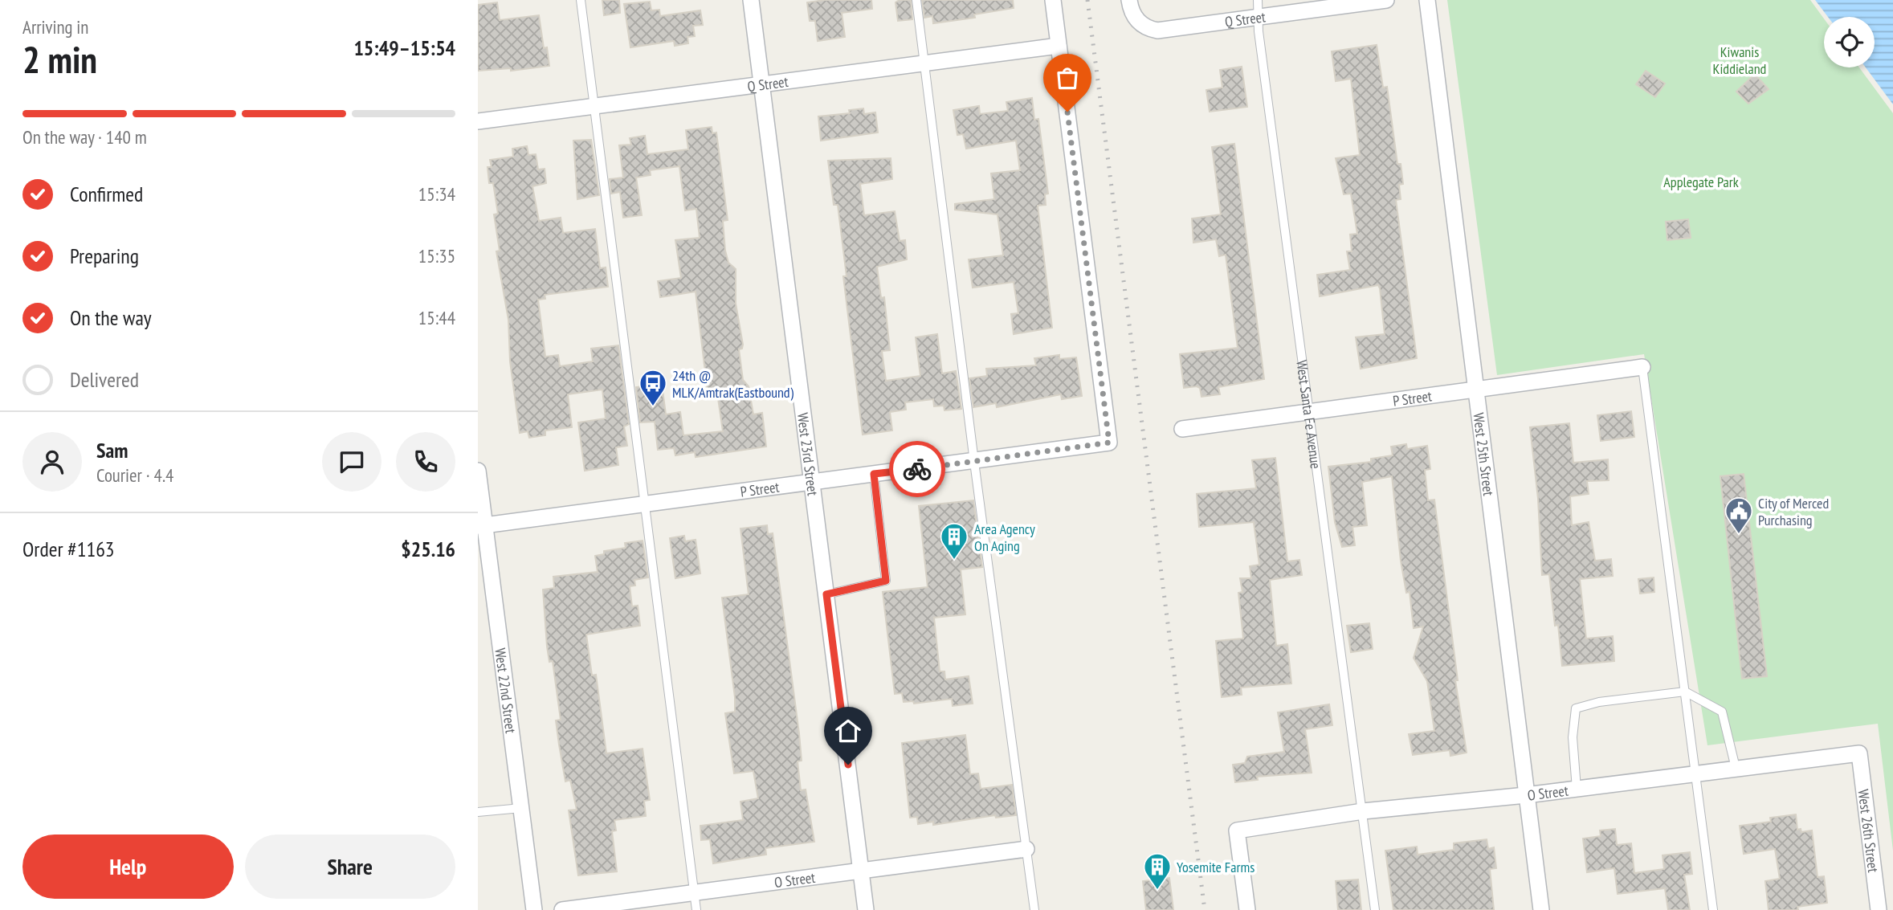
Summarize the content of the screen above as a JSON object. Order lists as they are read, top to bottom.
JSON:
{
  "streets": {
    "street": [
      "Q Street",
      "P Street",
      "West 23rd Street",
      "West 25th Street",
      "West 22nd Street",
      "O Street",
      "West 26th Street"
    ],
    "lane": ["West Santa Fe Avenue"]
  },
  "crossings": [
    ["Q Street", "P Street"],
    ["Q Street", "West Santa Fe Avenue"],
    ["Q Street", "West 23rd Street"],
    ["P Street", "West Santa Fe Avenue"],
    ["P Street", "West 23rd Street"],
    ["P Street", "West 25th Street"],
    ["P Street", "West 22nd Street"],
    ["West Santa Fe Avenue", "O Street"],
    ["West 23rd Street", "O Street"],
    ["West 25th Street", "O Street"],
    ["O Street", "West 26th Street"]
  ],
  "parks": ["Kiwanis Kiddieland", "Applegate Park"],
  "places": {
    "bus stop": ["24th @ MLK/Amtrak(Eastbound)"],
    "public building": ["City of Merced Purchasing"],
    "building": ["Area Agency On Aging", "Yosemite Farms"]
  },
  "page": {
    "heading": ["2 min", "Arriving in", "15:49–15:54"],
    "panel": [
      "Sam",
      "Courier · 4.4",
      "Order #1163",
      "$25.16"
    ],
    "bar": "On the way · 140 m",
    "list": [
      ["Confirmed", "15:34"],
      ["Preparing", "15:35"],
      ["On the way", "15:44"],
      "Delivered"
    ],
    "buttons": ["Help", "Share"]
  }
}
